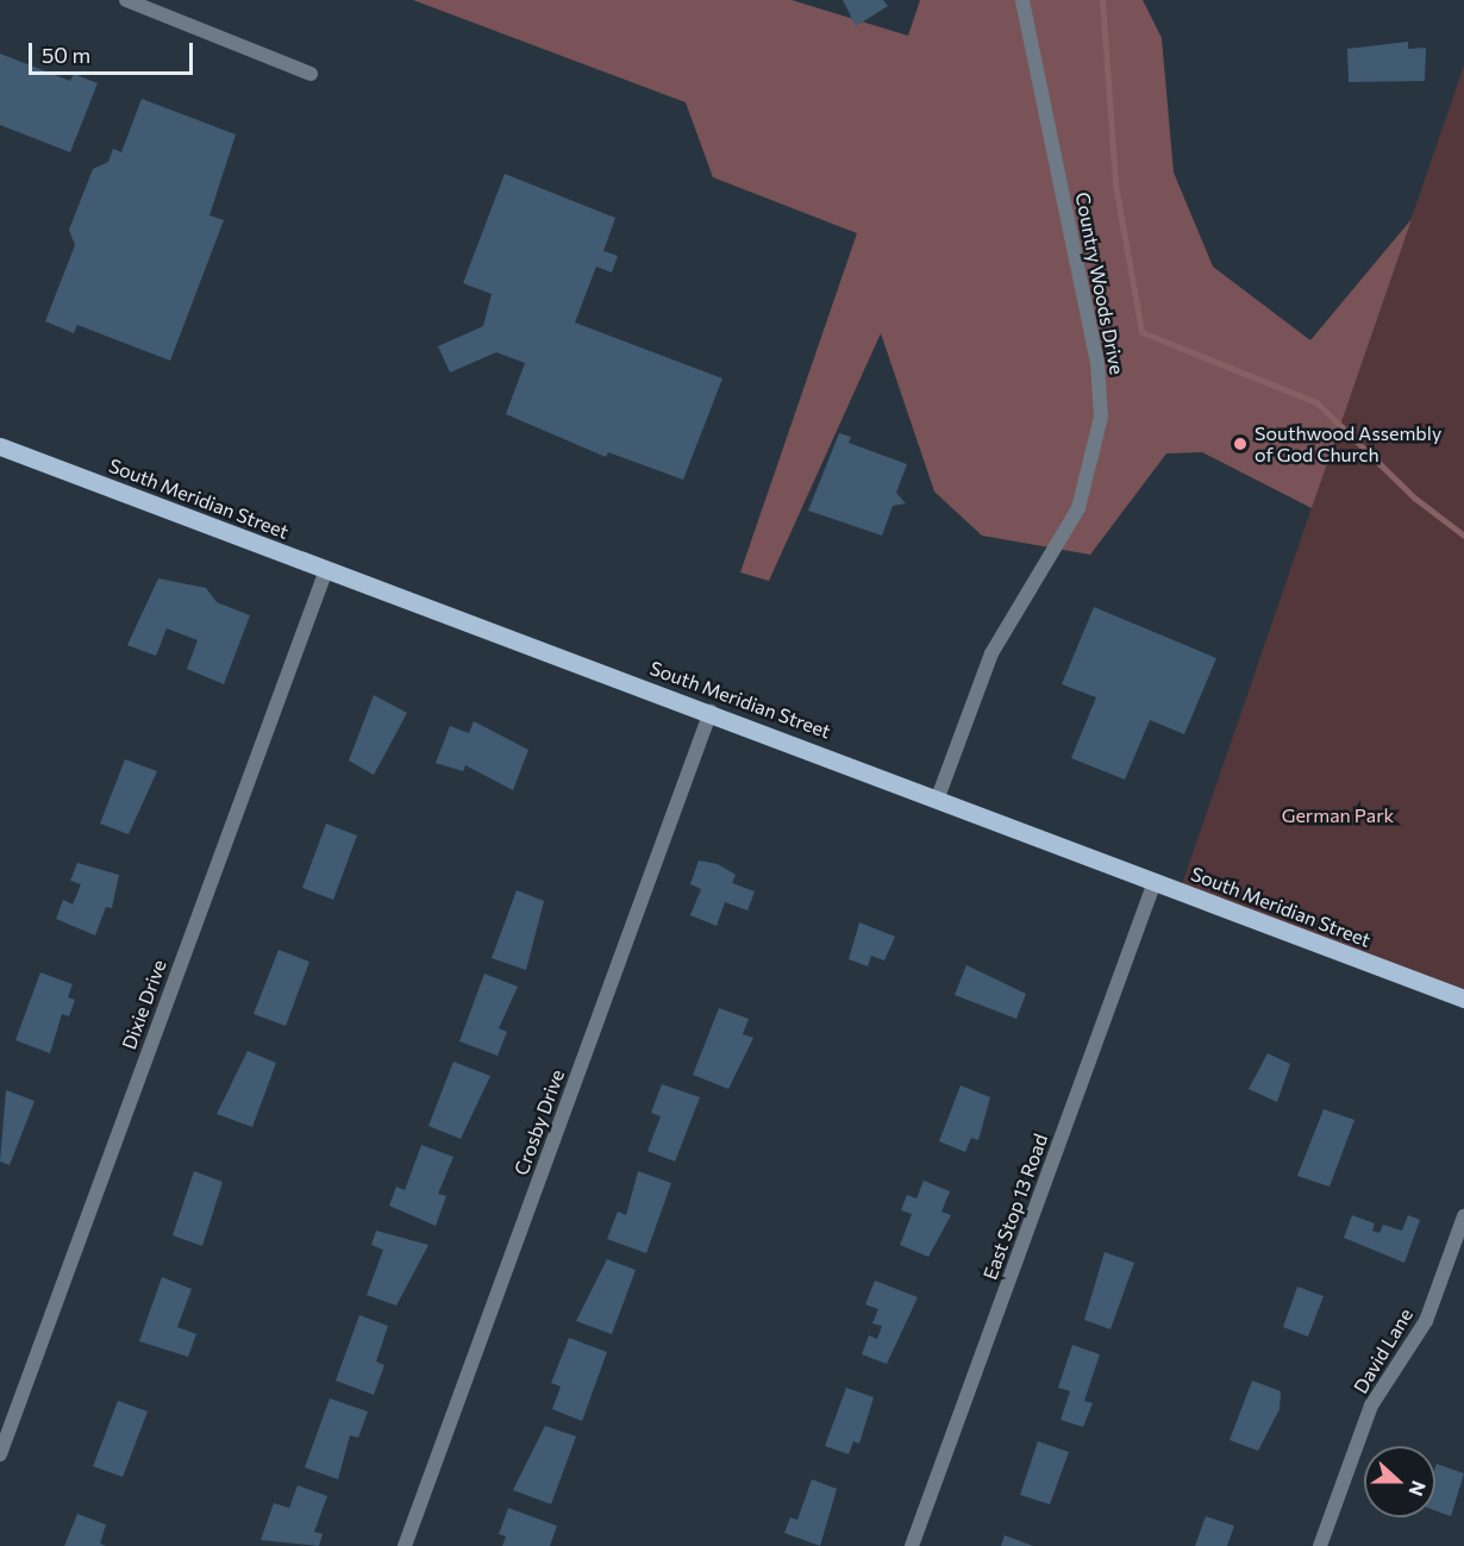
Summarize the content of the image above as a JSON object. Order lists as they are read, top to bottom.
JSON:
{
  "streets": {
    "main road": ["South Meridian Street"],
    "street": [
      "Country Woods Drive",
      "Dixie Drive",
      "Crosby Drive",
      "East Stop 13 Road",
      "David Lane"
    ]
  },
  "crossings": [
    ["Country Woods Drive", "South Meridian Street"],
    ["South Meridian Street", "Dixie Drive"],
    ["South Meridian Street", "Crosby Drive"],
    ["South Meridian Street", "East Stop 13 Road"]
  ],
  "parks": ["German Park"],
  "places": ["Southwood Assembly of God Church"],
  "scale_bar": "50 m",
  "north": "right"
}
